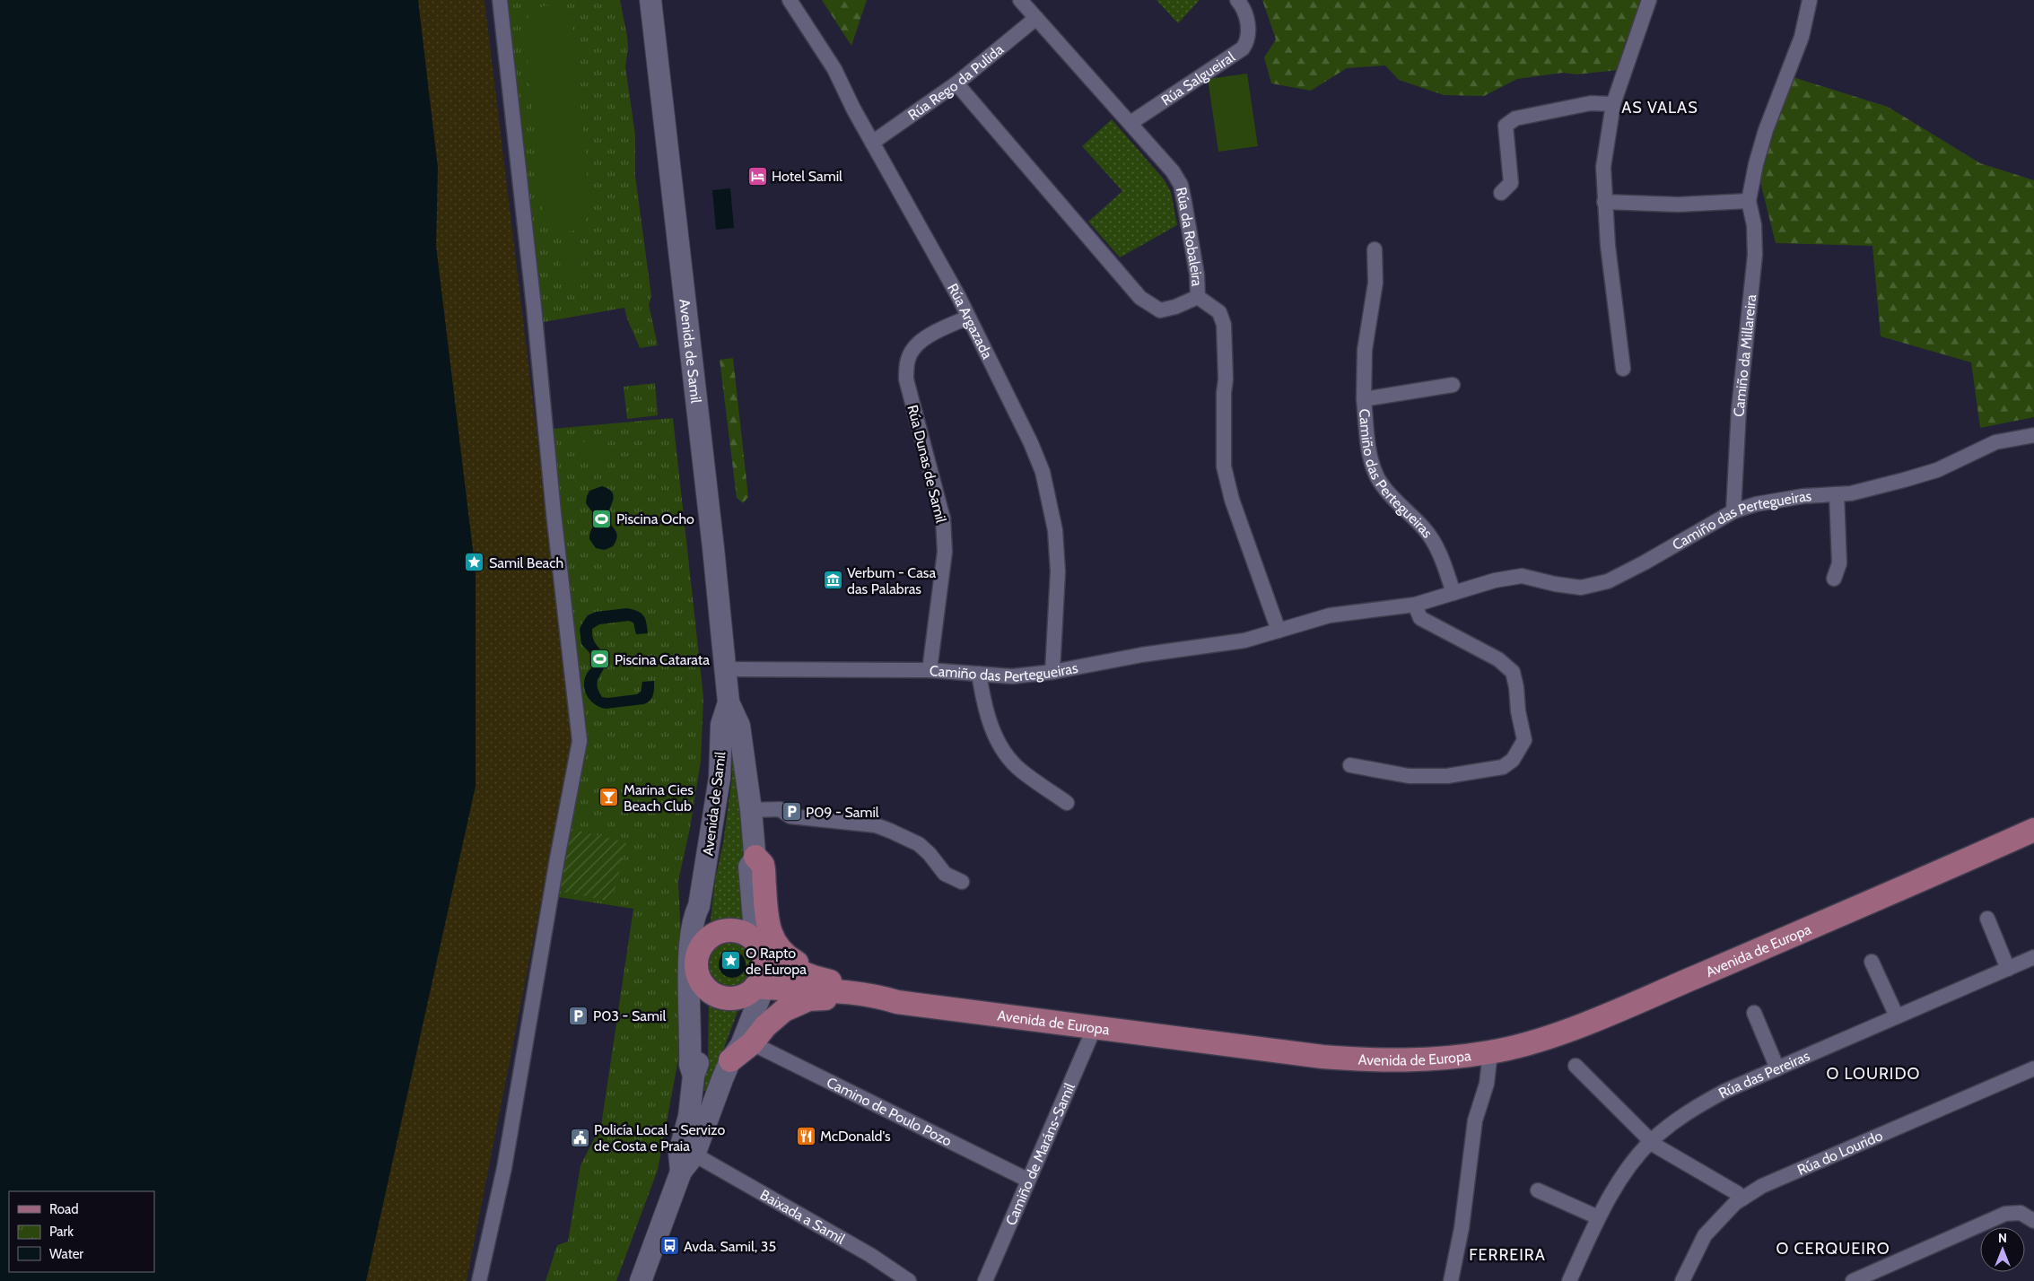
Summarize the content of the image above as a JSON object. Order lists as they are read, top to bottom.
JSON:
{
  "streets": {
    "main road": ["Avenida de Europa"],
    "street": [
      "Rúa Salgueiral",
      "Rúa Rego da Pulida",
      "Rúa da Robaleira",
      "Rúa Argazada",
      "Avenida de Samil",
      "Camiño da Millareira",
      "Rúa Dunas de Samil",
      "Camiño das Pertegueiras",
      "Rúa das Pereiras",
      "Camino de Poulo Pozo",
      "Rúa do Lourido",
      "Camiño de Maráns-Samil",
      "Baixada a Samil"
    ]
  },
  "crossings": [
    ["Rúa Salgueiral", "Rúa da Robaleira"],
    ["Rúa Rego da Pulida", "Rúa da Robaleira"],
    ["Rúa Rego da Pulida", "Rúa Argazada"],
    ["Rúa Argazada", "Rúa Dunas de Samil"],
    ["Rúa Argazada", "Camiño das Pertegueiras"],
    ["Avenida de Samil", "Camiño das Pertegueiras"],
    ["Avenida de Samil", "Avenida de Europa"],
    ["Avenida de Samil", "Baixada a Samil"],
    ["Camiño da Millareira", "Camiño das Pertegueiras"],
    ["Rúa Dunas de Samil", "Camiño das Pertegueiras"],
    ["Avenida de Europa", "Camiño de Maráns-Samil"],
    ["Camino de Poulo Pozo", "Camiño de Maráns-Samil"]
  ],
  "districts": [
    "AS VALAS",
    "O LOURIDO",
    "O CERQUEIRO",
    "FERREIRA"
  ],
  "places": {
    "hotel": ["Hotel Samil"],
    "sports": ["Piscina Ocho", "Piscina Catarata"],
    "place": ["Samil Beach", "O Rapto de Europa"],
    "museum": ["Verbum - Casa das Palabras"],
    "bar": ["Marina Cies Beach Club"],
    "parking": ["P09 - Samil", "P03 - Samil"],
    "restaurant": ["McDonald's"],
    "public building": ["Policía Local - Servizo de Costa e Praia"],
    "bus stop": ["Avda. Samil, 35"]
  },
  "legend": ["Road", "Park", "Water"],
  "north": "top"
}
